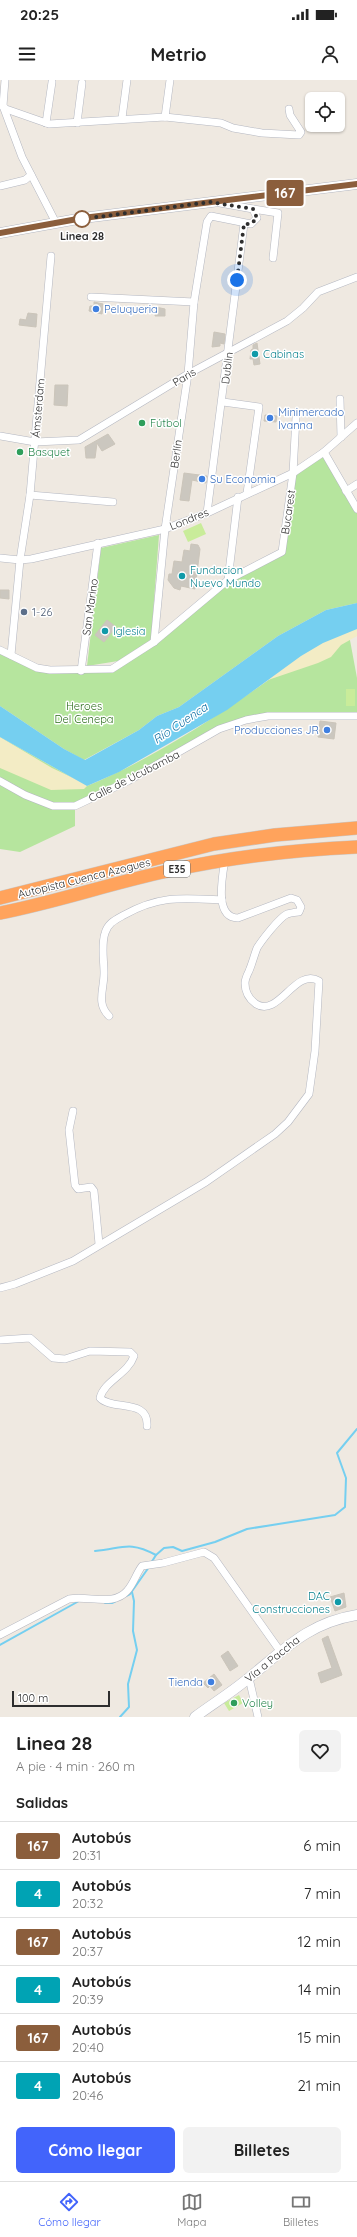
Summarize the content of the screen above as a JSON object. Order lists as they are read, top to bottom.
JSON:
{
  "streets": {
    "highway": ["E35", "Autopista Cuenca Azogues"],
    "main road": ["Vía a Paccha"],
    "street": [
      "Dublin",
      "Paris",
      "Ámsterdam",
      "Berlín",
      "Bucarest",
      "Londres",
      "San Marino",
      "Calle de Ucubamba"
    ]
  },
  "crossings": [
    ["Dublin", "Paris"],
    ["Dublin", "Berlín"],
    ["Dublin", "Londres"],
    ["Paris", "Ámsterdam"],
    ["Paris", "Berlín"],
    ["Ámsterdam", "Londres"],
    ["Berlín", "Londres"],
    ["Bucarest", "Londres"],
    ["Londres", "San Marino"]
  ],
  "water": ["Río Cuenca"],
  "parks": ["Heroes Del Cenepa"],
  "places": [
    "Linea 28",
    "Peluqueria",
    "Cabinas",
    "Minimercado Ivanna",
    "Fútbol",
    "Basquet",
    "Su Economia",
    "Fundacion Nuevo Mundo",
    "1-26",
    "Iglesia",
    "Producciones JR",
    "DAC Construcciones",
    "Tienda",
    "Volley"
  ],
  "lines": ["bus line 167"],
  "scale_bar": "100 m",
  "page": {
    "status": "20:25",
    "header": "Metrio",
    "on_map": "167",
    "scale": "100 m",
    "heading": [
      ["Linea 28", "A pie · 4 min · 260 m"],
      "Salidas"
    ],
    "list": [
      {
        "mark": "167",
        "name": "Autobús",
        "note": "20:31",
        "value": "6 min"
      },
      {
        "mark": "4",
        "name": "Autobús",
        "note": "20:32",
        "value": "7 min"
      },
      {
        "mark": "167",
        "name": "Autobús",
        "note": "20:37",
        "value": "12 min"
      },
      {
        "mark": "4",
        "name": "Autobús",
        "note": "20:39",
        "value": "14 min"
      },
      {
        "mark": "167",
        "name": "Autobús",
        "note": "20:40",
        "value": "15 min"
      },
      {
        "mark": "4",
        "name": "Autobús",
        "note": "20:46",
        "value": "21 min"
      }
    ],
    "buttons": ["Cómo llegar", "Billetes"],
    "tabs": ["Cómo llegar", "Mapa", "Billetes"]
  }
}
